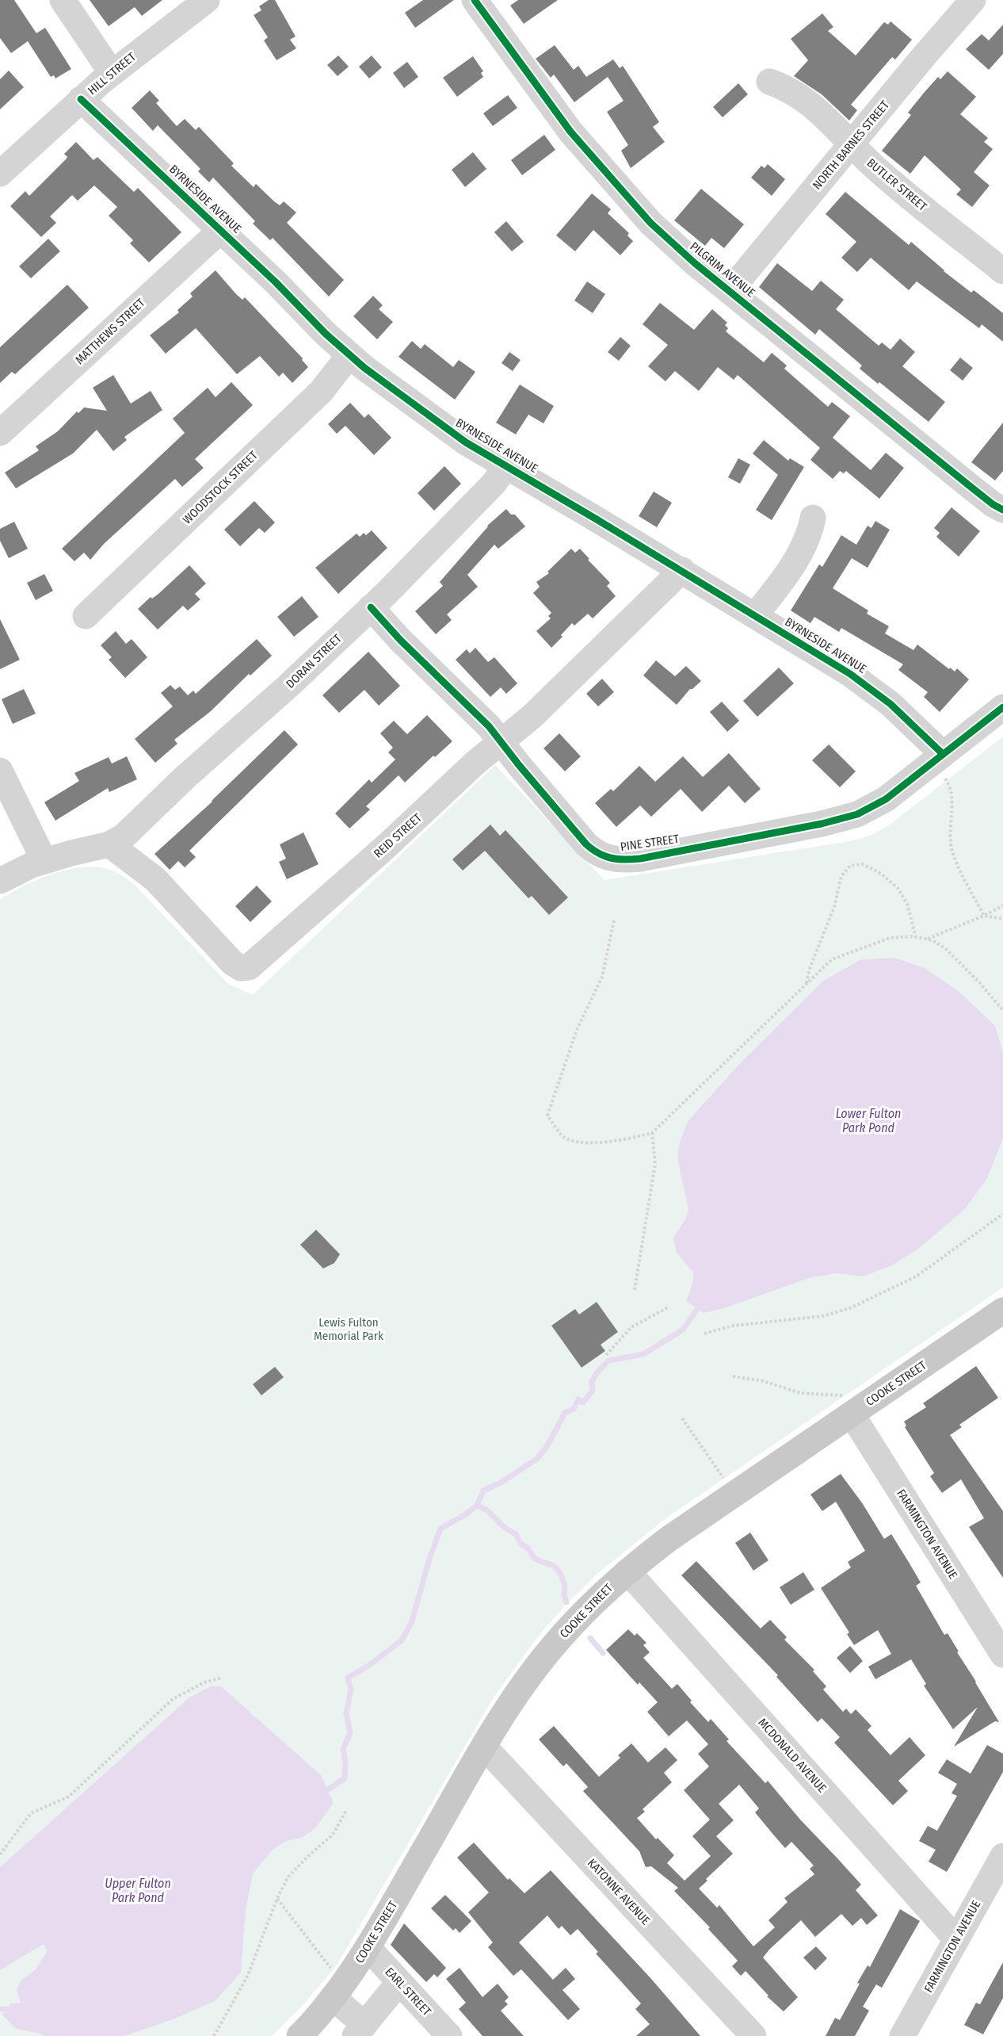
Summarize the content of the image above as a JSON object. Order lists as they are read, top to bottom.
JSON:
{
  "streets": {
    "main road": ["COOKE STREET"],
    "street": [
      "HILL STREET",
      "NORTH BARNES STREET",
      "BUTLER STREET",
      "BYRNESIDE AVENUE",
      "PILGRIM AVENUE",
      "MATTHEWS STREET",
      "WOODSTOCK STREET",
      "DORAN STREET",
      "REID STREET",
      "PINE STREET",
      "FARMINGTON AVENUE",
      "MCDONALD AVENUE",
      "KATONNE AVENUE",
      "EARL STREET"
    ]
  },
  "crossings": [
    ["HILL STREET", "BYRNESIDE AVENUE"],
    ["NORTH BARNES STREET", "BUTLER STREET"],
    ["NORTH BARNES STREET", "PILGRIM AVENUE"],
    ["BYRNESIDE AVENUE", "MATTHEWS STREET"],
    ["BYRNESIDE AVENUE", "WOODSTOCK STREET"],
    ["BYRNESIDE AVENUE", "DORAN STREET"],
    ["BYRNESIDE AVENUE", "REID STREET"],
    ["BYRNESIDE AVENUE", "PINE STREET"],
    ["DORAN STREET", "REID STREET"],
    ["DORAN STREET", "PINE STREET"],
    ["REID STREET", "PINE STREET"],
    ["COOKE STREET", "FARMINGTON AVENUE"],
    ["COOKE STREET", "MCDONALD AVENUE"],
    ["COOKE STREET", "KATONNE AVENUE"],
    ["COOKE STREET", "EARL STREET"],
    ["FARMINGTON AVENUE", "MCDONALD AVENUE"]
  ],
  "water": ["Lower Fulton Park Pond", "Upper Fulton Park Pond"],
  "parks": ["Lewis Fulton Memorial Park"]
}
